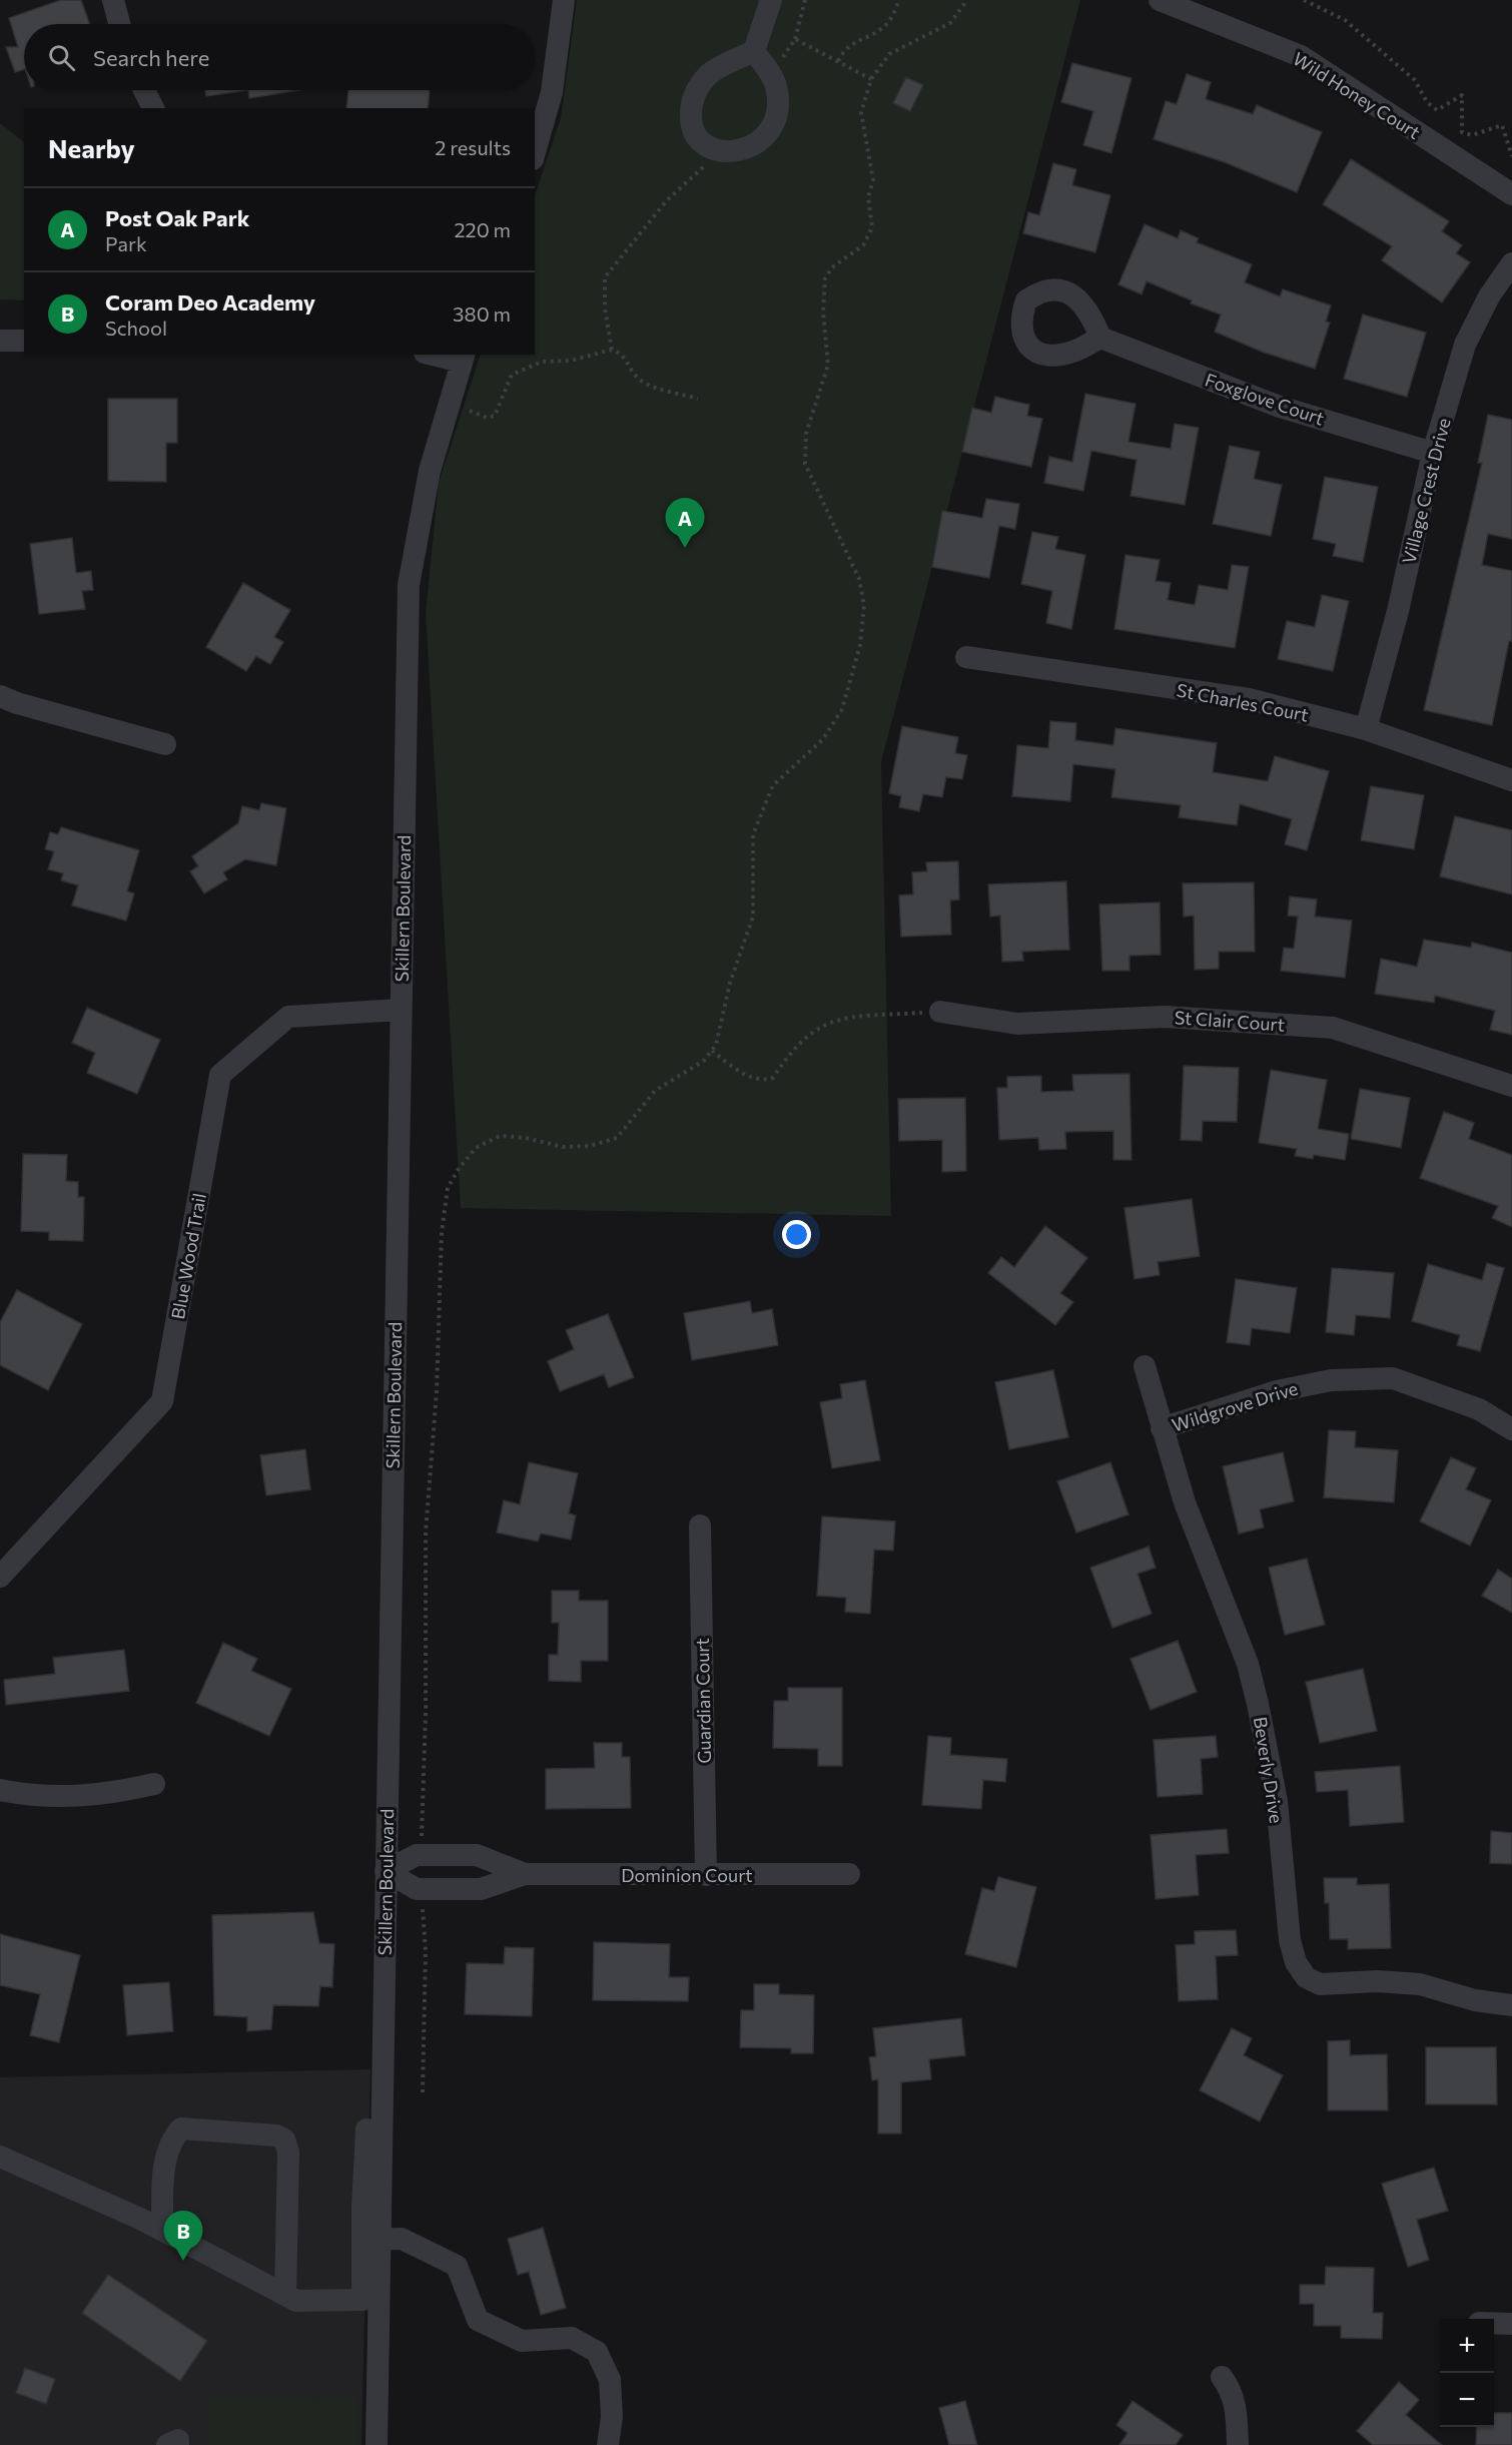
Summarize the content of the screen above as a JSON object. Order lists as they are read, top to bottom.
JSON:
{
  "streets": {
    "street": [
      "Wild Honey Court",
      "Foxglove Court",
      "Village Crest Drive",
      "St Charles Court",
      "Skillern Boulevard",
      "St Clair Court",
      "Blue Wood Trail",
      "Wildgrove Drive",
      "Guardian Court",
      "Beverly Drive",
      "Dominion Court"
    ]
  },
  "crossings": [
    ["Foxglove Court", "Village Crest Drive"],
    ["Village Crest Drive", "St Charles Court"],
    ["Skillern Boulevard", "Blue Wood Trail"],
    ["Skillern Boulevard", "Dominion Court"],
    ["Wildgrove Drive", "Beverly Drive"],
    ["Guardian Court", "Dominion Court"]
  ],
  "page": {
    "search": "Search here",
    "heading": ["Nearby", "2 results"],
    "list": [
      {
        "mark": "A",
        "name": "Post Oak Park",
        "note": "Park",
        "value": "220 m"
      },
      {
        "mark": "B",
        "name": "Coram Deo Academy",
        "note": "School",
        "value": "380 m"
      }
    ],
    "pins": ["A", "B"],
    "map_buttons": ["+", "−"]
  }
}
